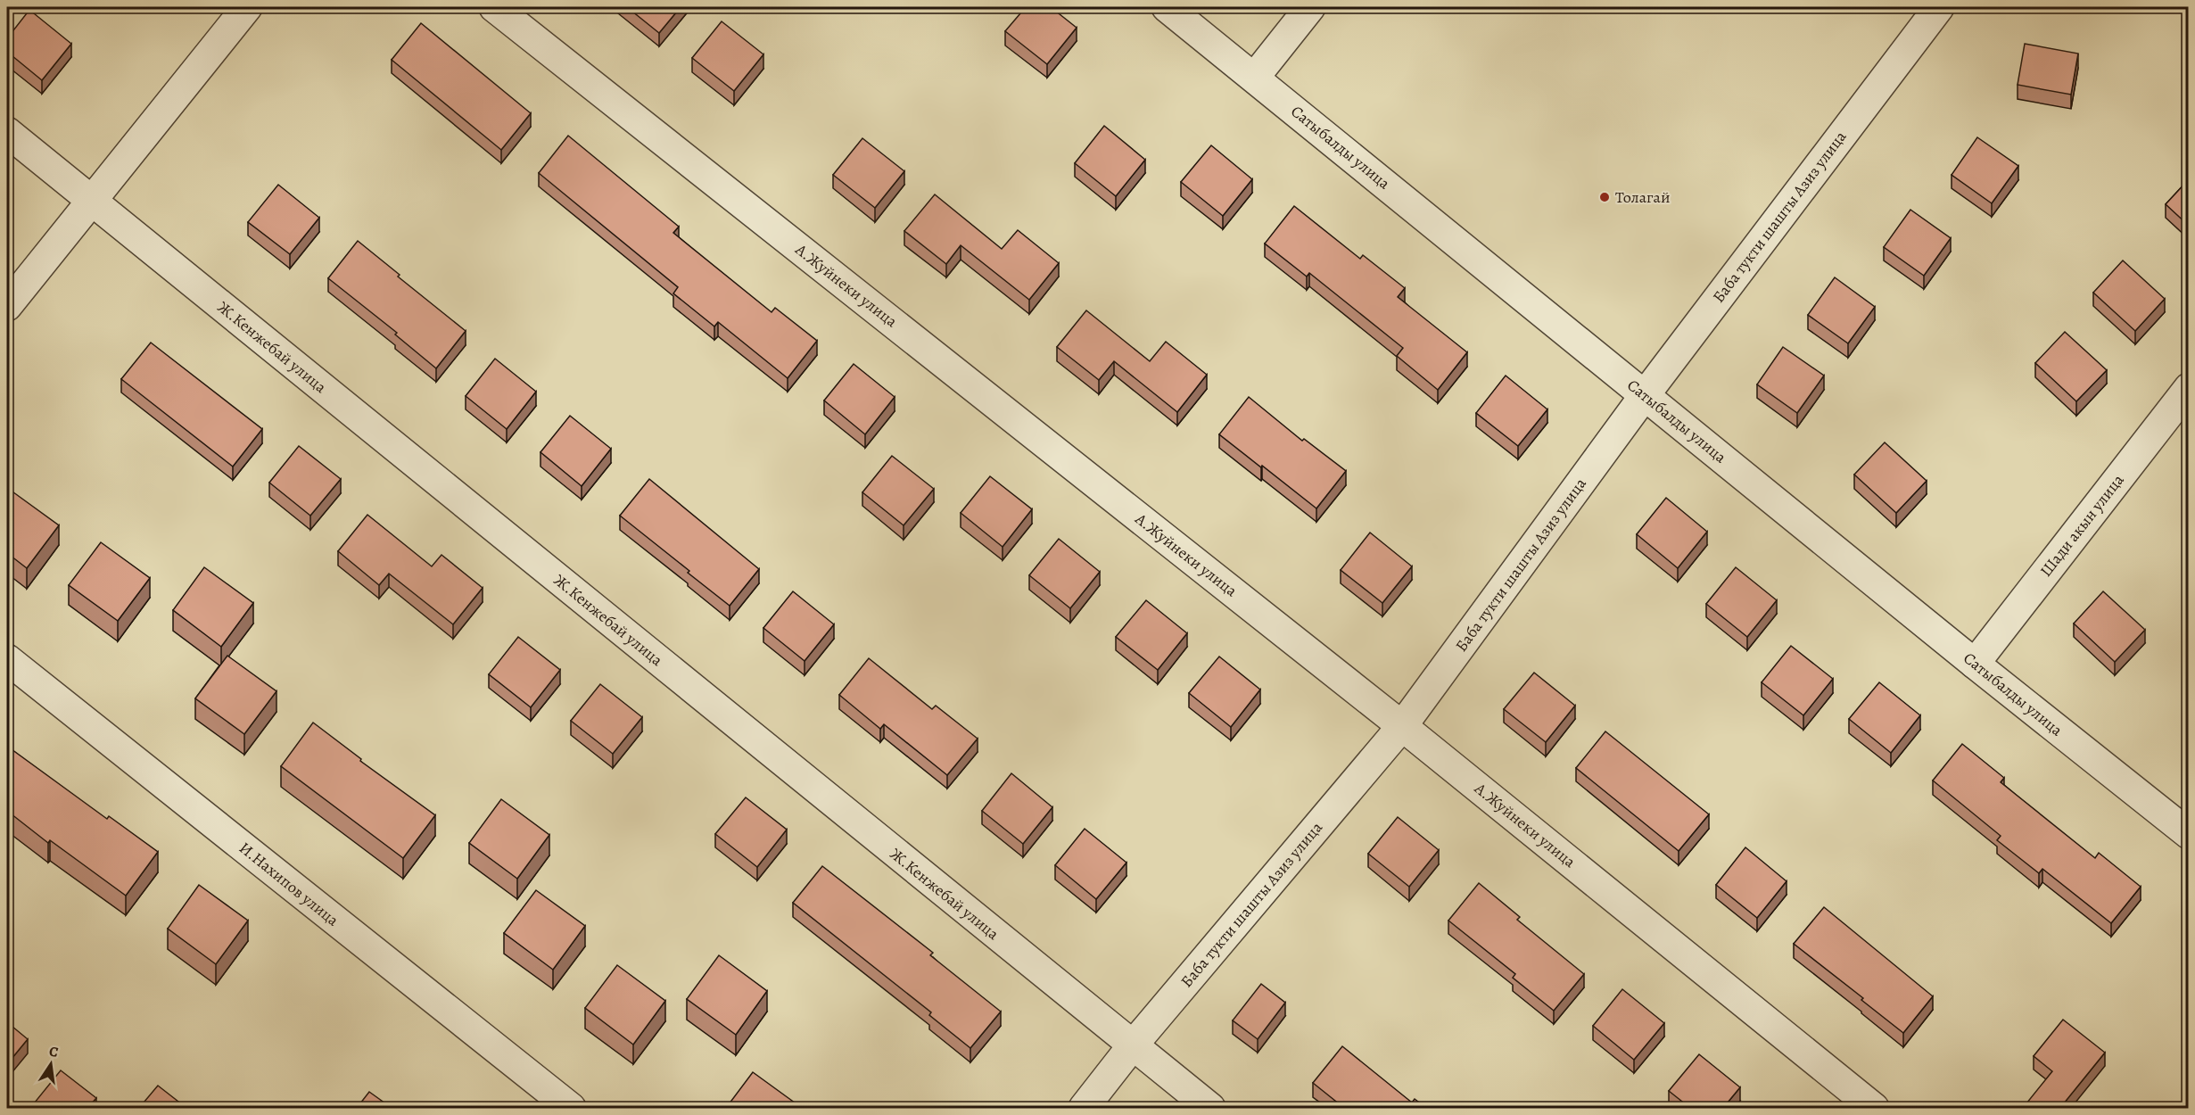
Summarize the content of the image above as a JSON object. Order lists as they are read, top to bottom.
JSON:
{
  "streets": {
    "street": [
      "Сатыбалды улица",
      "Баба тукти шашты Азиз улица",
      "А.Жуйнеки улица",
      "Ж.Кенжебай улица",
      "Шади акын улица",
      "И.Нахипов улица"
    ]
  },
  "crossings": [
    ["Сатыбалды улица", "Баба тукти шашты Азиз улица"],
    ["Сатыбалды улица", "Шади акын улица"],
    ["Баба тукти шашты Азиз улица", "А.Жуйнеки улица"],
    ["Баба тукти шашты Азиз улица", "Ж.Кенжебай улица"]
  ],
  "places": ["Толагай"],
  "north": "top"
}
